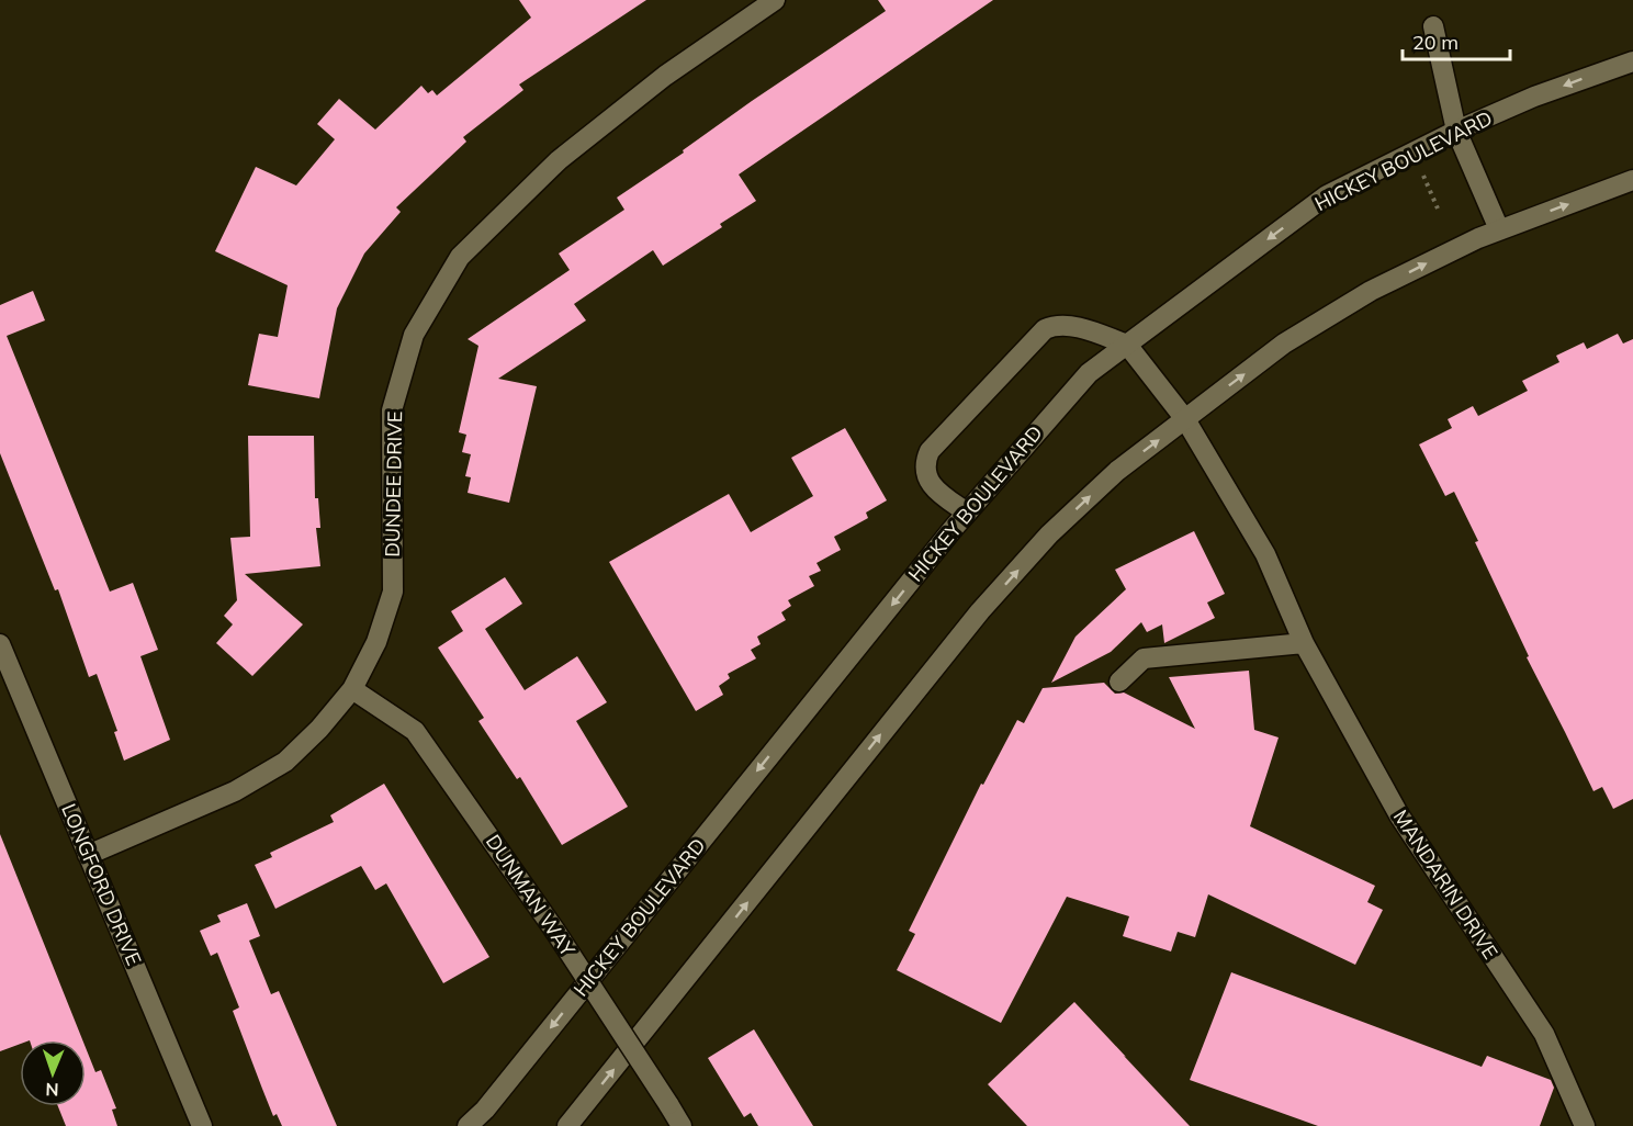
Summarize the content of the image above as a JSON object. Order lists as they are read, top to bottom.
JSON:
{
  "streets": {
    "street": [
      "HICKEY BOULEVARD",
      "DUNDEE DRIVE",
      "LONGFORD DRIVE",
      "MANDARIN DRIVE",
      "DUNMAN WAY"
    ]
  },
  "crossings": [
    ["HICKEY BOULEVARD", "MANDARIN DRIVE"],
    ["DUNDEE DRIVE", "LONGFORD DRIVE"],
    ["DUNDEE DRIVE", "DUNMAN WAY"]
  ],
  "scale_bar": "20 m",
  "north": "bottom"
}
